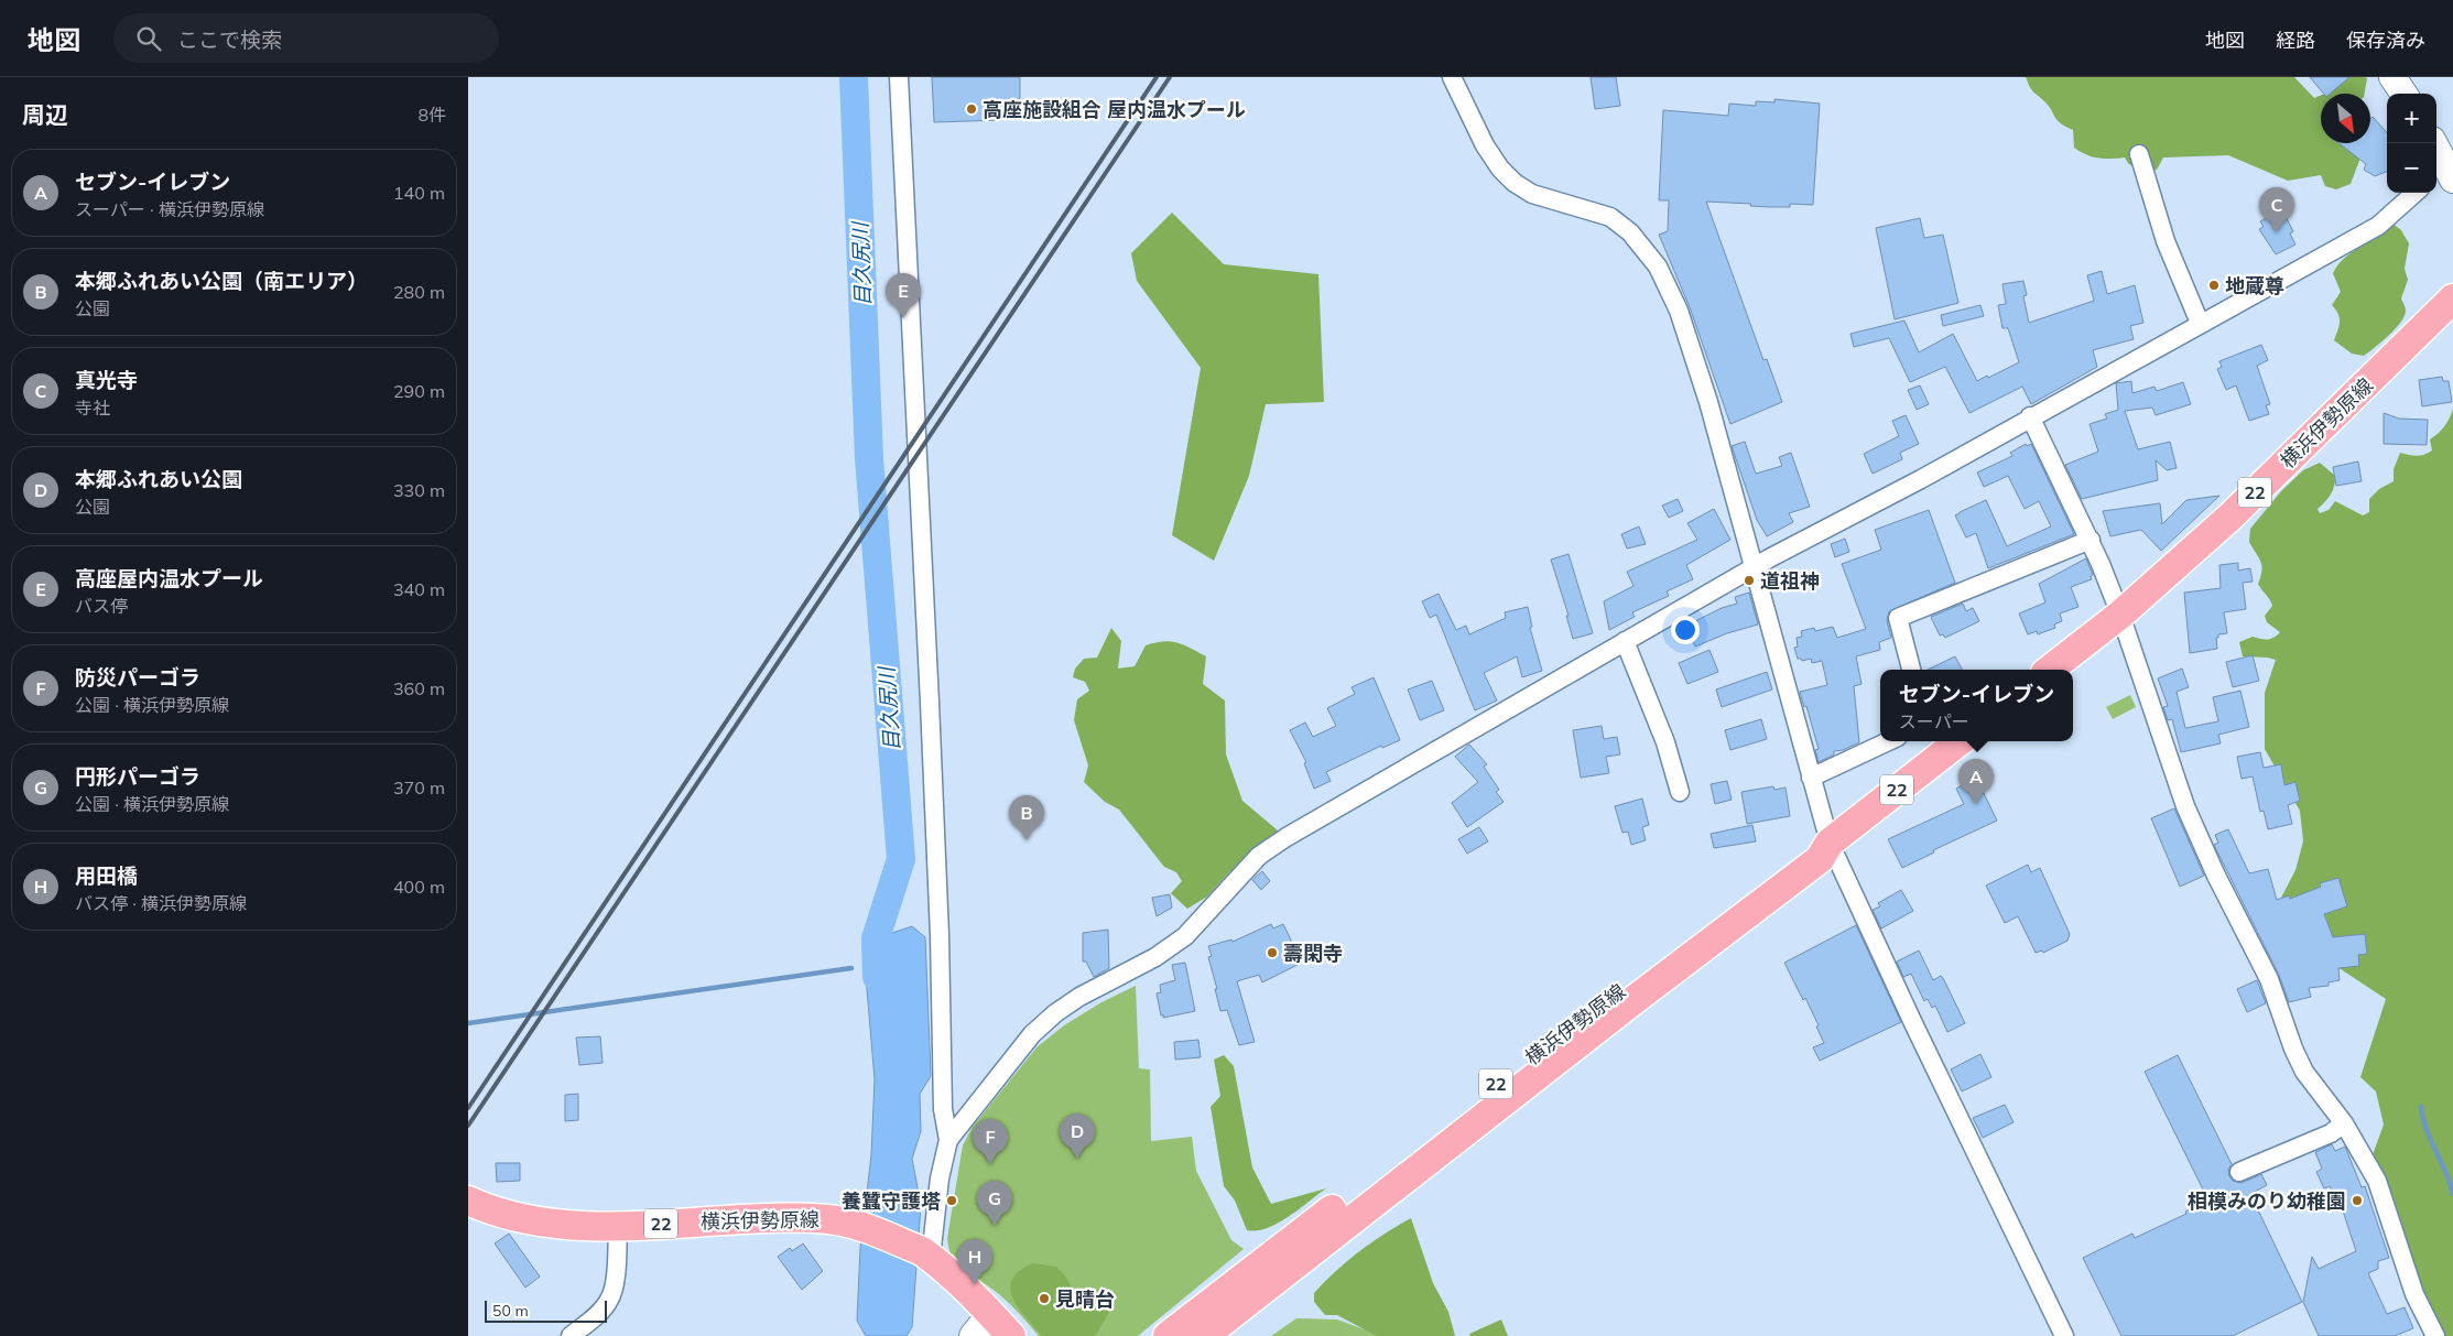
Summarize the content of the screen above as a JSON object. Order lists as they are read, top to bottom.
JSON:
{
  "streets": {
    "main road": ["横浜伊勢原線", "22"]
  },
  "crossings": [
    ["横浜伊勢原線", "22"]
  ],
  "water": ["目久尻川"],
  "places": [
    "高座施設組合 屋内温水プール",
    "地蔵尊",
    "道祖神",
    "壽閑寺",
    "養蠶守護塔",
    "相模みのり幼稚園",
    "見晴台"
  ],
  "scale_bar": "50 m",
  "north": "bottom right",
  "page": {
    "header": "地図",
    "search": "ここで検索",
    "nav": ["地図", "経路", "保存済み"],
    "heading": ["周辺", "8件"],
    "map_buttons": ["+", "−"],
    "list": [
      {
        "mark": "A",
        "name": "セブン-イレブン",
        "note": "スーパー · 横浜伊勢原線",
        "value": "140 m"
      },
      {
        "mark": "B",
        "name": "本郷ふれあい公園（南エリア）",
        "note": "公園",
        "value": "280 m"
      },
      {
        "mark": "C",
        "name": "真光寺",
        "note": "寺社",
        "value": "290 m"
      },
      {
        "mark": "D",
        "name": "本郷ふれあい公園",
        "note": "公園",
        "value": "330 m"
      },
      {
        "mark": "E",
        "name": "高座屋内温水プール",
        "note": "バス停",
        "value": "340 m"
      },
      {
        "mark": "F",
        "name": "防災パーゴラ",
        "note": "公園 · 横浜伊勢原線",
        "value": "360 m"
      },
      {
        "mark": "G",
        "name": "円形パーゴラ",
        "note": "公園 · 横浜伊勢原線",
        "value": "370 m"
      },
      {
        "mark": "H",
        "name": "用田橋",
        "note": "バス停 · 横浜伊勢原線",
        "value": "400 m"
      }
    ],
    "pins": [
      "C",
      "E",
      "A",
      "B",
      "D",
      "F",
      "G",
      "H"
    ],
    "popup": ["セブン-イレブン", "スーパー"],
    "scale": "50 m"
  }
}
